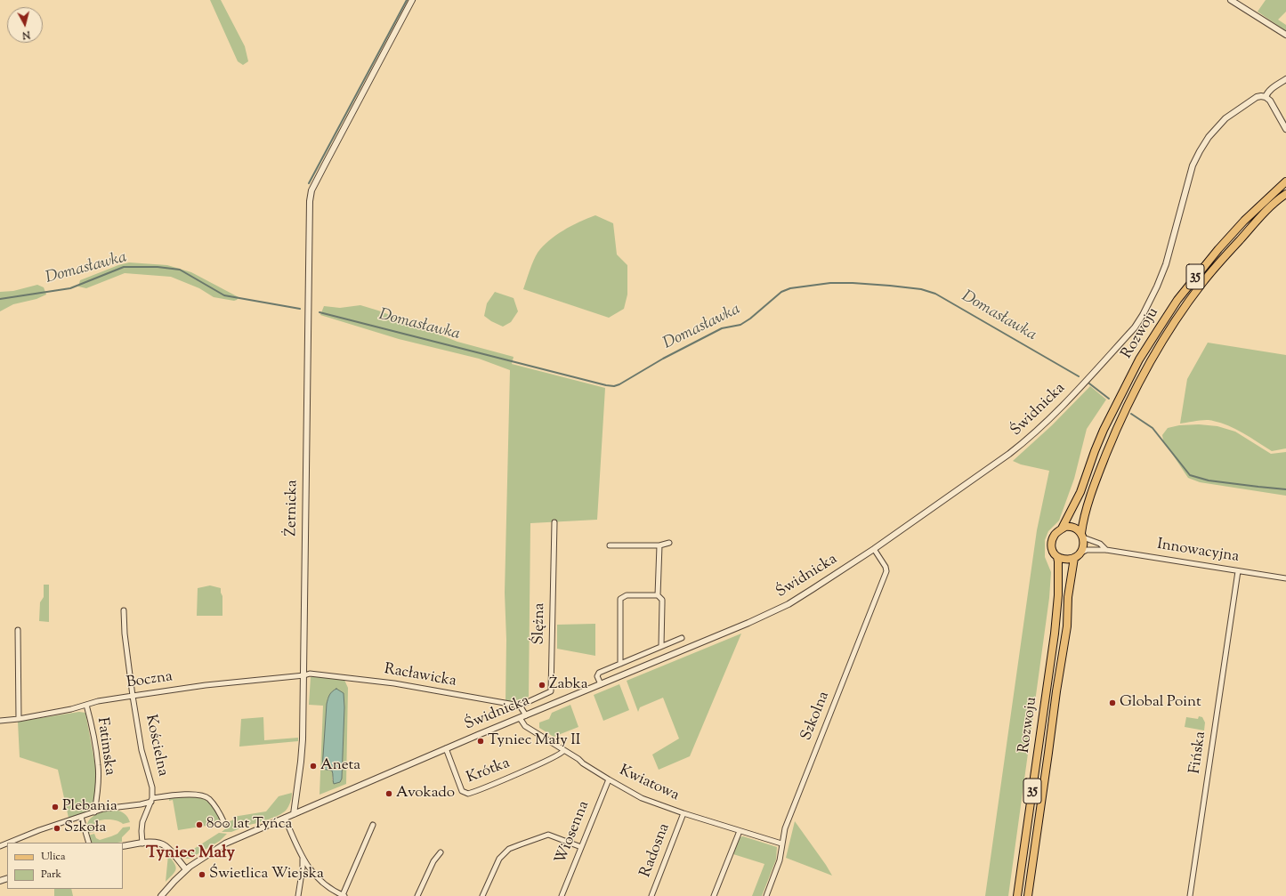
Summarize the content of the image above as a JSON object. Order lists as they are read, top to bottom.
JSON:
{
  "streets": {
    "main road": ["35", "Rozwoju"],
    "street": [
      "Świdnicka",
      "Żernicka",
      "Innowacyjna",
      "Ślężna",
      "Racławicka",
      "Boczna",
      "Szkolna",
      "Kościelna",
      "Fatimska",
      "Fińska",
      "Krótka",
      "Kwiatowa",
      "Wiosenna",
      "Radosna"
    ]
  },
  "crossings": [
    ["35", "Rozwoju"],
    ["35", "Innowacyjna"],
    ["Rozwoju", "Innowacyjna"],
    ["Świdnicka", "Żernicka"],
    ["Świdnicka", "Szkolna"],
    ["Świdnicka", "Krótka"],
    ["Świdnicka", "Kwiatowa"],
    ["Żernicka", "Racławicka"],
    ["Żernicka", "Boczna"],
    ["Innowacyjna", "Fińska"],
    ["Ślężna", "Racławicka"],
    ["Racławicka", "Boczna"],
    ["Boczna", "Kościelna"],
    ["Boczna", "Fatimska"],
    ["Szkolna", "Kwiatowa"],
    ["Krótka", "Kwiatowa"],
    ["Kwiatowa", "Wiosenna"],
    ["Kwiatowa", "Radosna"]
  ],
  "districts": ["Tyniec Mały"],
  "water": ["Domasławka"],
  "places": [
    "Żabka",
    "Global Point",
    "Tyniec Mały II",
    "Aneta",
    "Avokado",
    "Plebania",
    "800 lat Tyńca",
    "Szkoła",
    "Świetlica Wiejska"
  ],
  "legend": ["Ulica", "Park"],
  "north": "bottom"
}
